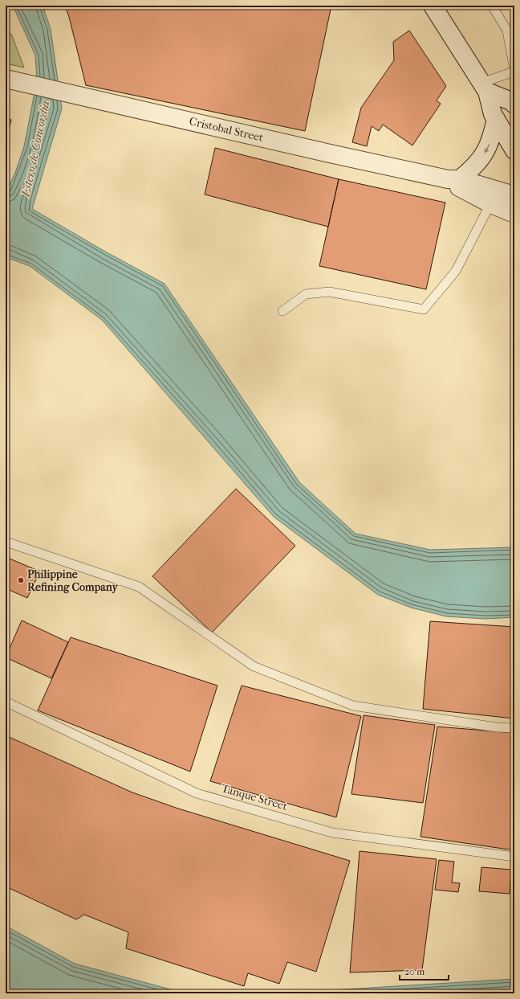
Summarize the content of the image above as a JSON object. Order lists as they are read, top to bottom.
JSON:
{
  "streets": {
    "street": ["Cristobal Street"],
    "lane": ["Tanque Street"]
  },
  "water": ["Estero de Concordia"],
  "places": ["Philippine Refining Company"],
  "scale_bar": "20 m"
}
